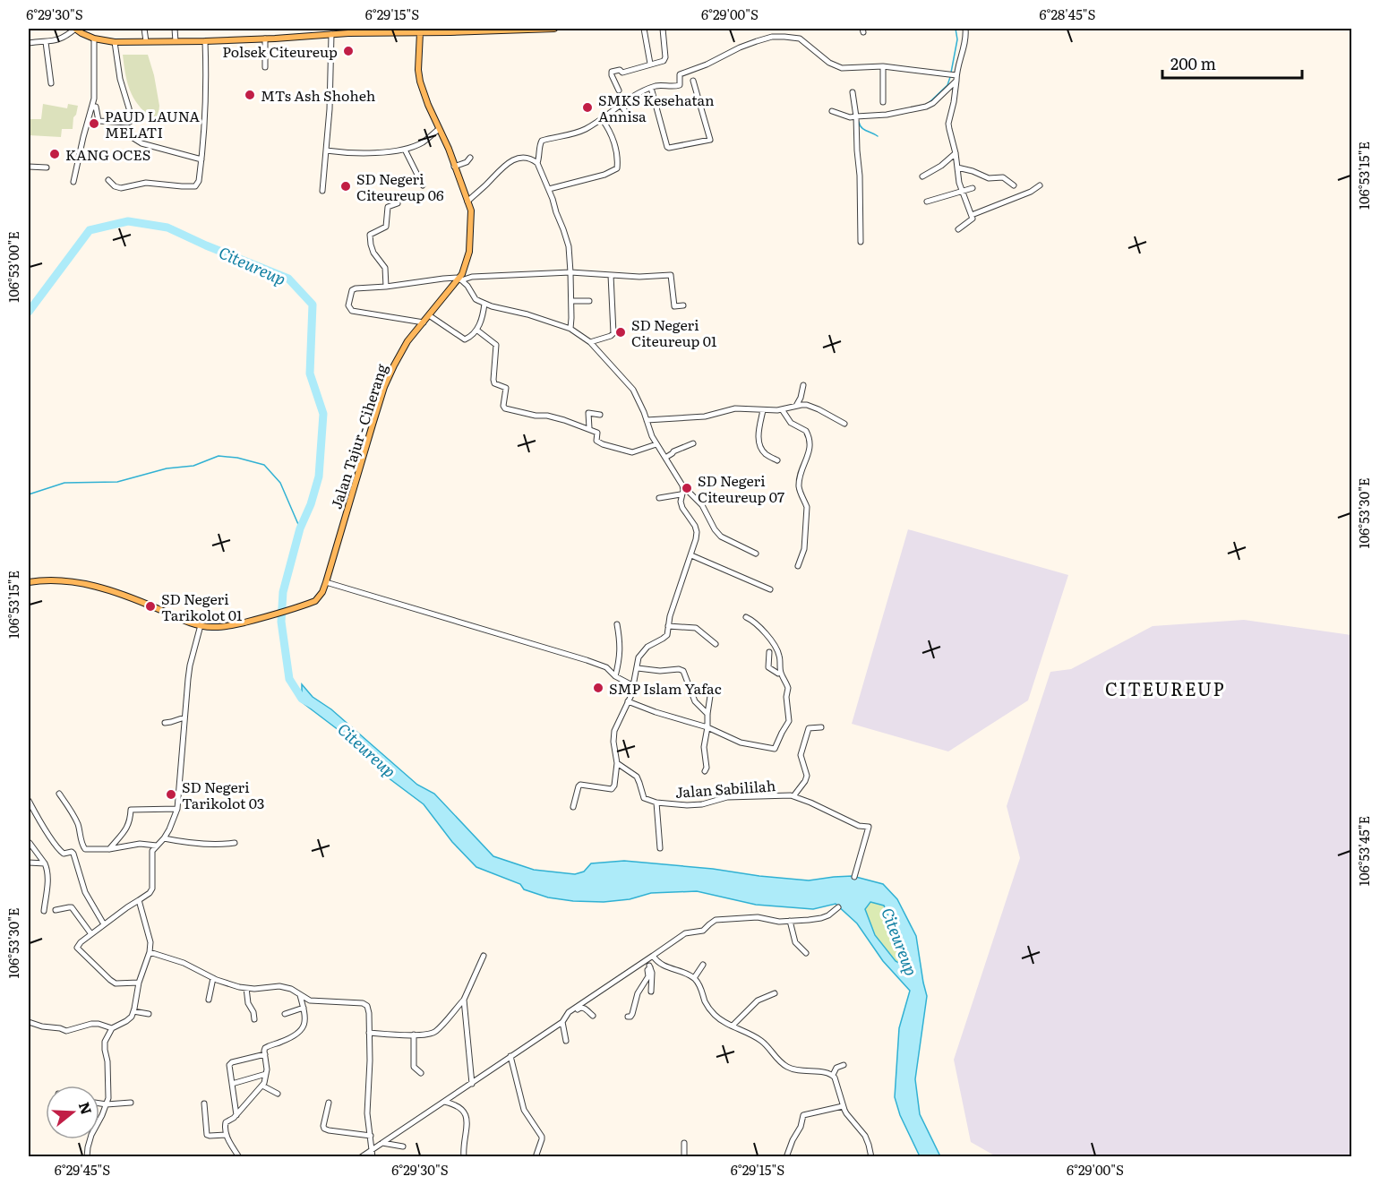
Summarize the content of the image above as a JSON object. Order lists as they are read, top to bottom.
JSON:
{
  "streets": {
    "main road": ["Jalan Tajur - Ciherang"],
    "street": ["Jalan Sabililah"]
  },
  "districts": ["CITEUREUP"],
  "water": ["Citeureup"],
  "places": [
    "Polsek Citeureup",
    "MTs Ash Shoheh",
    "SMKS Kesehatan Annisa",
    "PAUD LAUNA MELATI",
    "KANG OCES",
    "SD Negeri Citeureup 06",
    "SD Negeri Citeureup 01",
    "SD Negeri Citeureup 07",
    "SD Negeri Tarikolot 01",
    "SMP Islam Yafac",
    "SD Negeri Tarikolot 03"
  ],
  "scale_bar": "200 m",
  "north": "right",
  "coordinates": [
    "6°29'30\"S",
    "6°29'15\"S",
    "6°29'00\"S",
    "6°28'45\"S",
    "106°53'15\"E",
    "106°53'00\"E",
    "106°53'30\"E",
    "106°53'45\"E",
    "6°29'45\"S"
  ]
}
